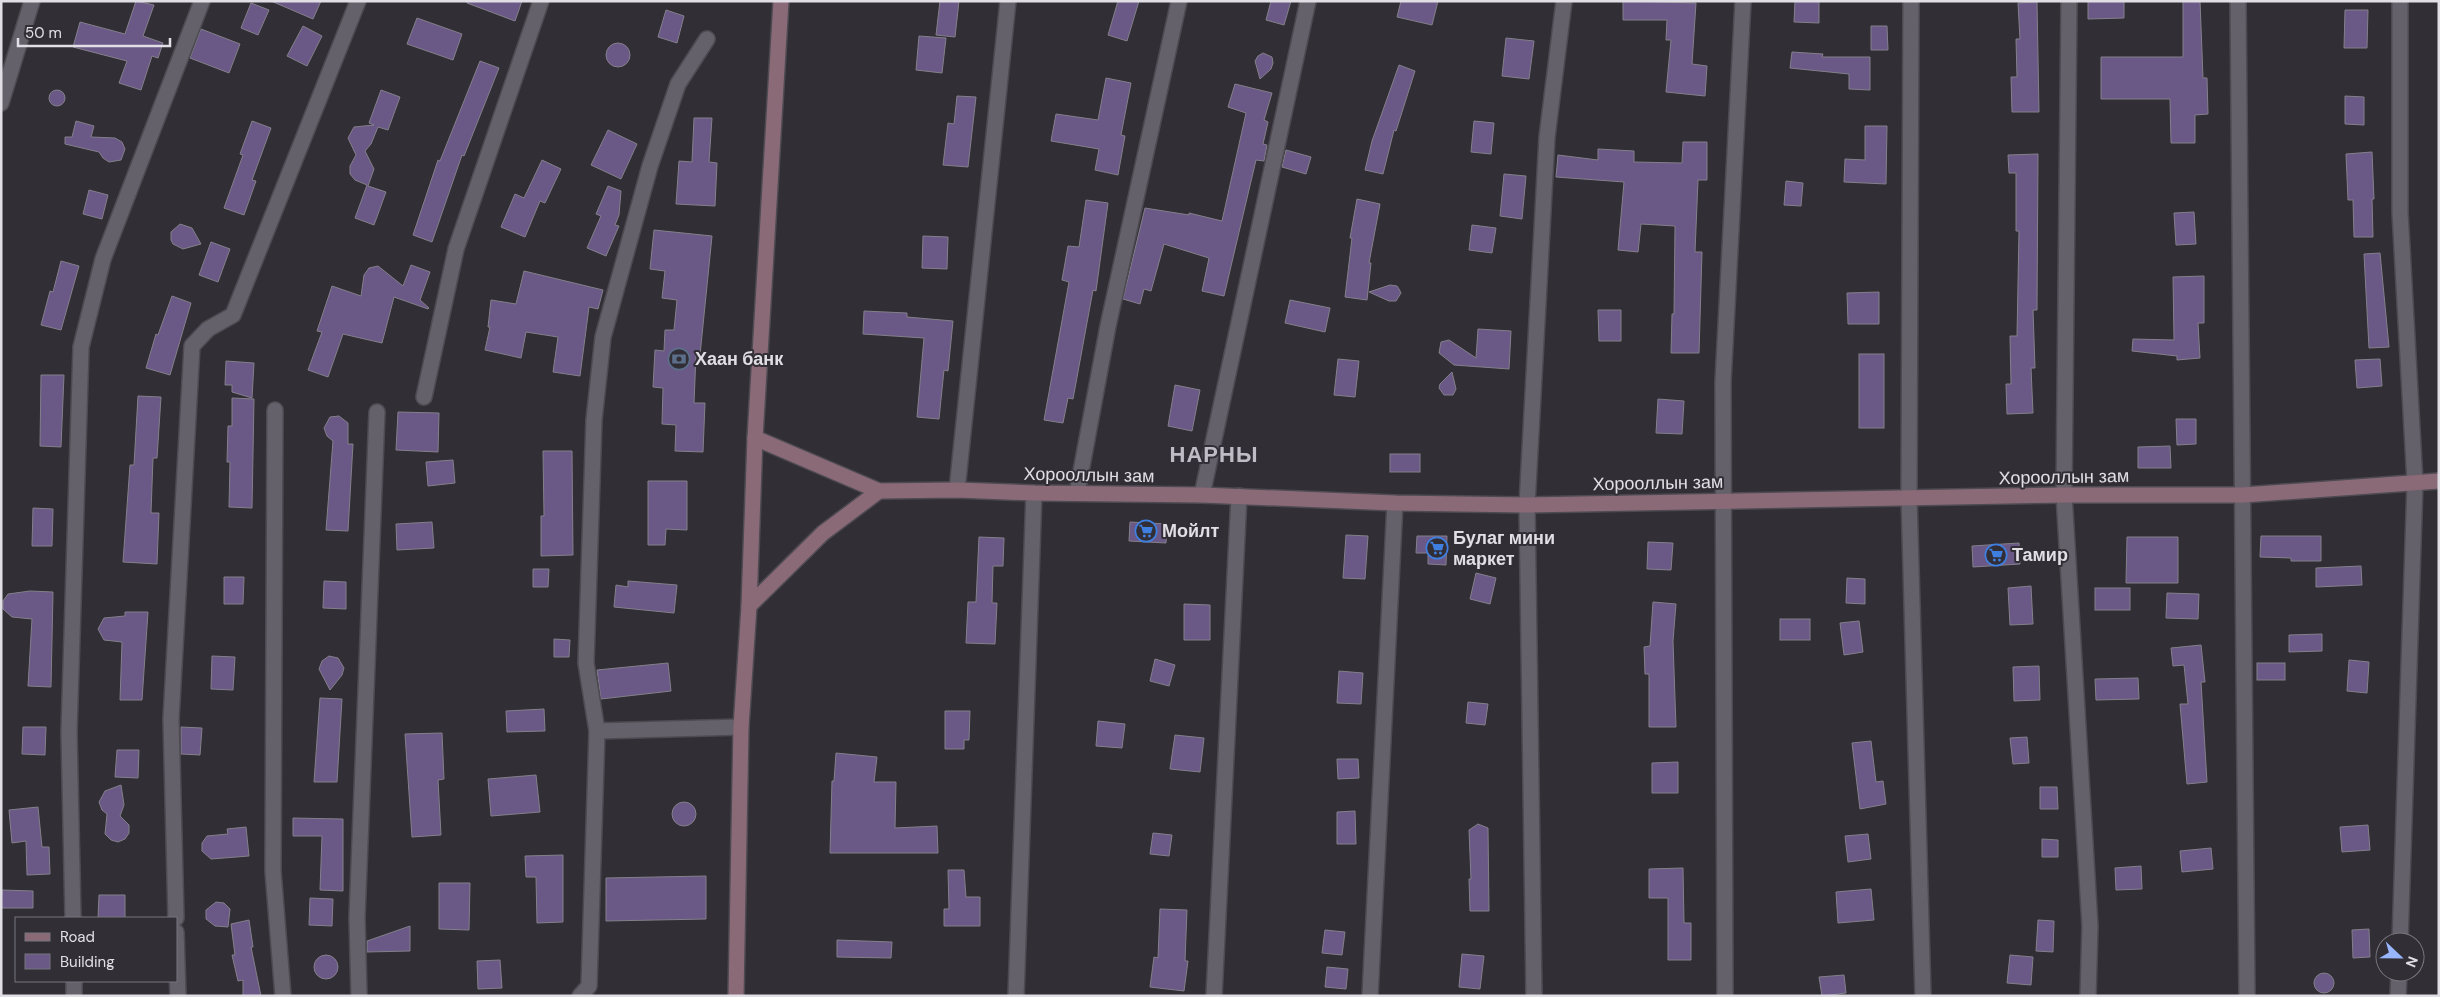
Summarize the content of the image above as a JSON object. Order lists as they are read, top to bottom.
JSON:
{
  "streets": {
    "street": ["Хорооллын зам"]
  },
  "districts": ["НАРНЫ"],
  "places": {
    "bank": ["Хаан банк"],
    "supermarket": ["Мойлт", "Булаг мини маркет", "Тамир"]
  },
  "legend": ["Road", "Building"],
  "scale_bar": "50 m",
  "north": "right"
}
